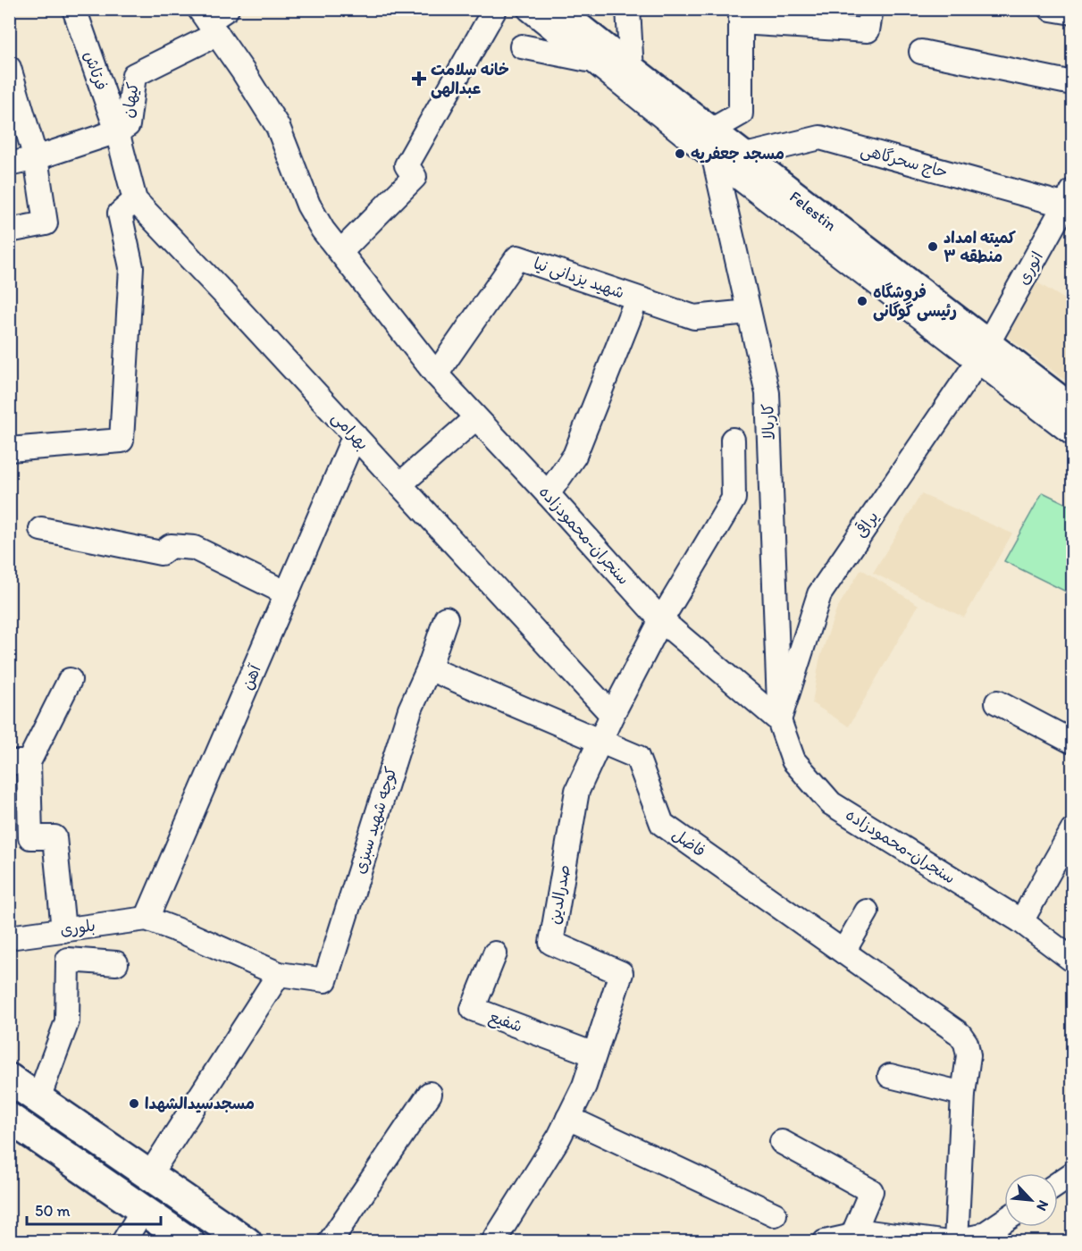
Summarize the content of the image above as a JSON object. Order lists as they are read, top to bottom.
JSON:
{
  "streets": {
    "main road": ["Felestin"],
    "street": [
      "فرتاش",
      "کیهان",
      "حاج سحرگاهی",
      "انوری",
      "شهید یزدانی نیا",
      "کاربالا",
      "بهرامی",
      "یراقی",
      "سنجران-محمودزاده",
      "آهن",
      "کوچه شهید سبزی",
      "فاضل",
      "صدرالدین",
      "بلوری",
      "شفیع"
    ]
  },
  "crossings": [
    ["فرتاش", "کیهان"],
    ["فرتاش", "بهرامی"],
    ["کیهان", "بهرامی"],
    ["کیهان", "سنجران-محمودزاده"],
    ["حاج سحرگاهی", "Felestin"],
    ["حاج سحرگاهی", "انوری"],
    ["حاج سحرگاهی", "کاربالا"],
    ["Felestin", "انوری"],
    ["Felestin", "کاربالا"],
    ["Felestin", "یراقی"],
    ["انوری", "یراقی"],
    ["شهید یزدانی نیا", "کاربالا"],
    ["شهید یزدانی نیا", "سنجران-محمودزاده"],
    ["کاربالا", "یراقی"],
    ["کاربالا", "سنجران-محمودزاده"],
    ["بهرامی", "آهن"],
    ["بهرامی", "صدرالدین"],
    ["یراقی", "سنجران-محمودزاده"],
    ["سنجران-محمودزاده", "صدرالدین"],
    ["آهن", "کوچه شهید سبزی"],
    ["آهن", "بلوری"],
    ["کوچه شهید سبزی", "فاضل"],
    ["کوچه شهید سبزی", "بلوری"],
    ["فاضل", "صدرالدین"],
    ["صدرالدین", "شفیع"]
  ],
  "places": {
    "health": ["خانه سلامت عبدالهی"],
    "other": [
      "مسجد جعفریه",
      "کمیته امداد منطقه ۳",
      "فروشگاه رئیسی گوگانی",
      "مسجدسیدالشهدا"
    ]
  },
  "scale_bar": "50 m",
  "north": "bottom right"
}
